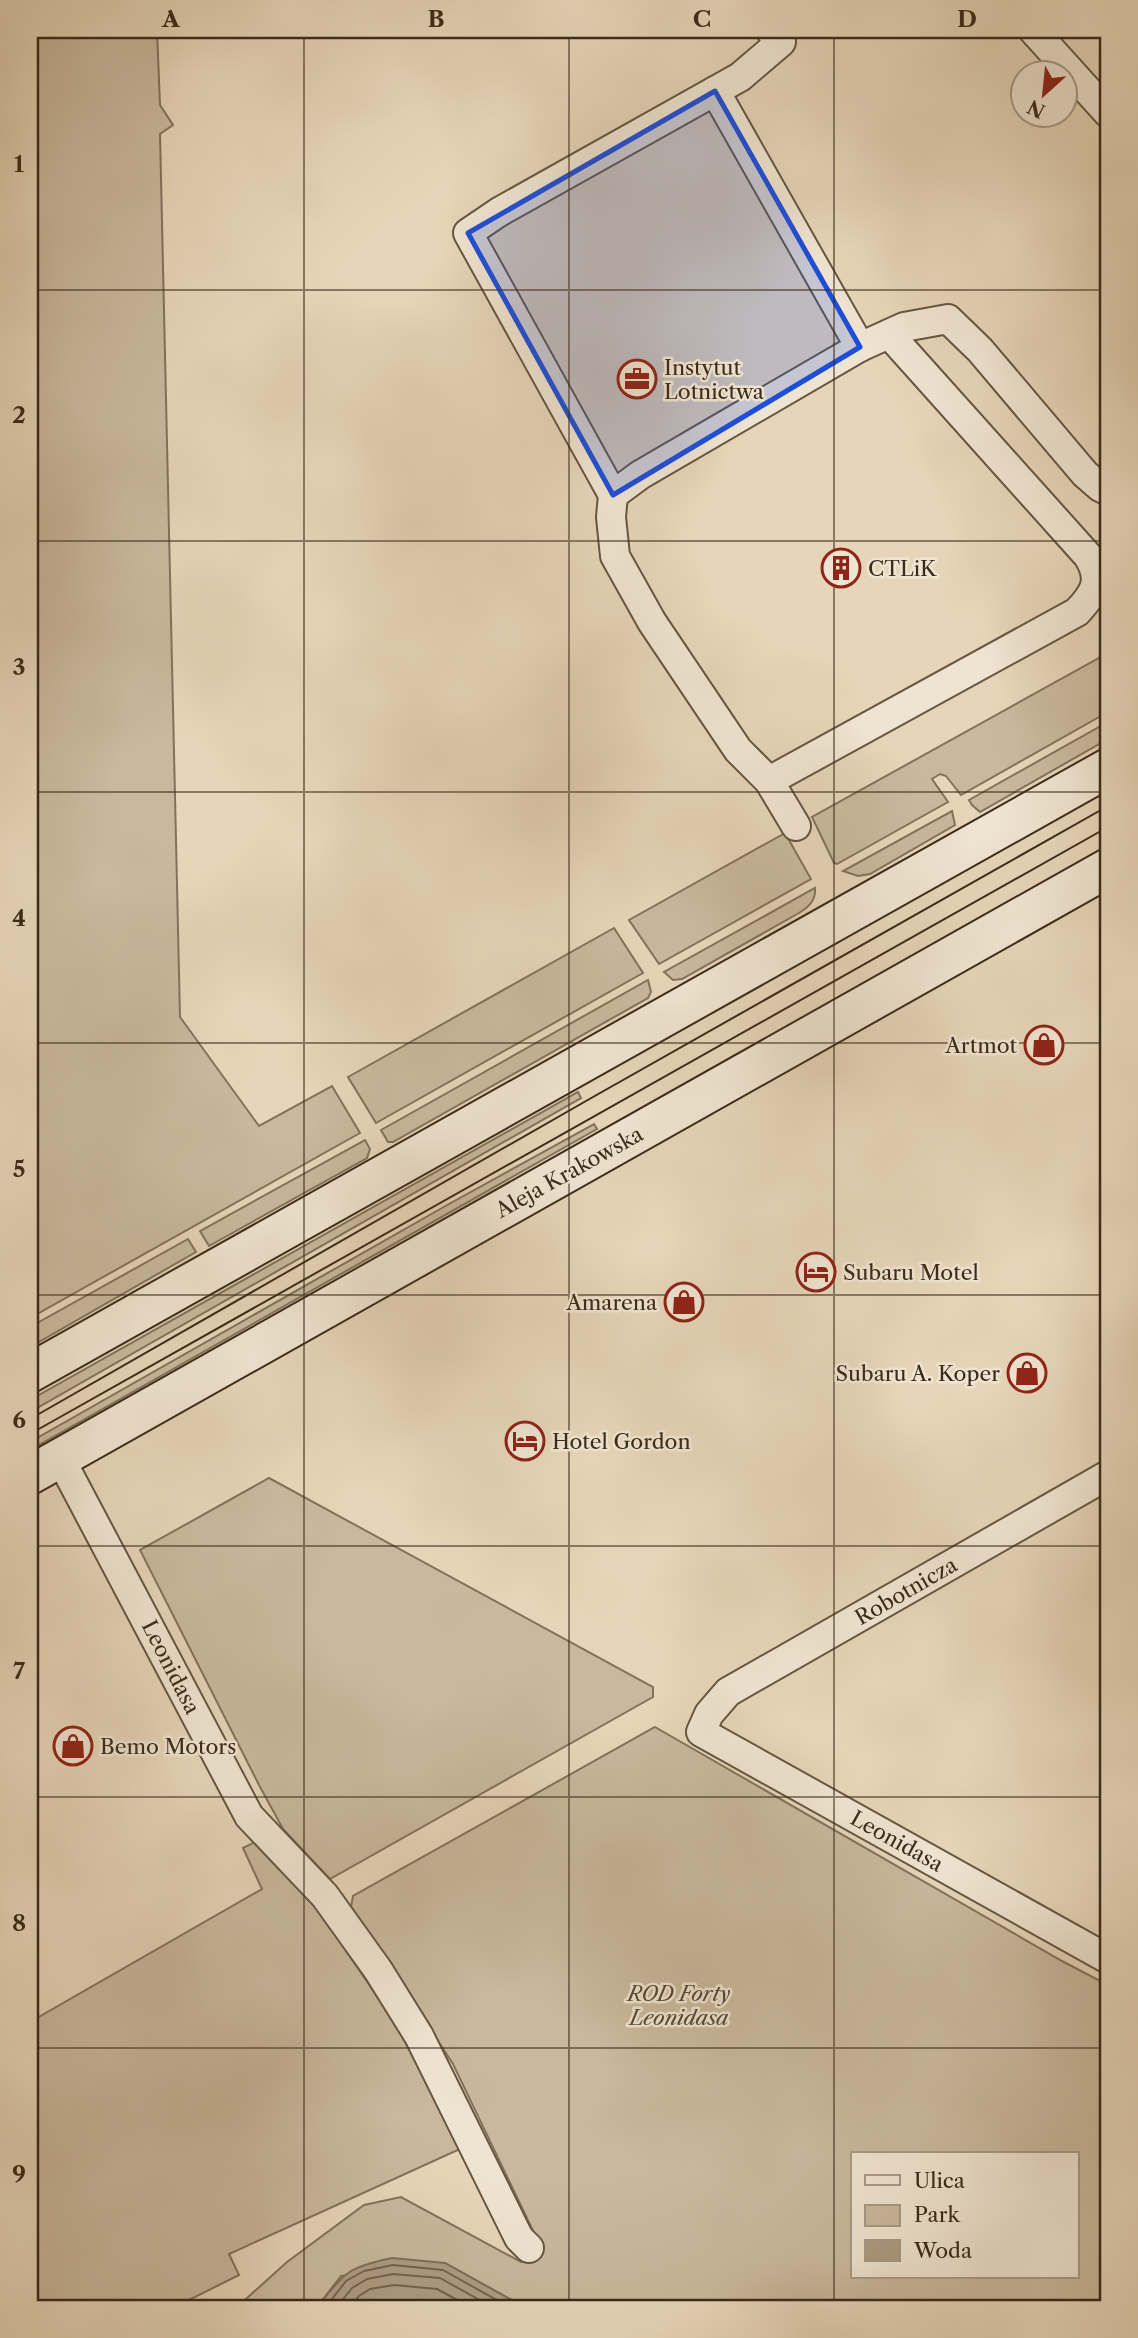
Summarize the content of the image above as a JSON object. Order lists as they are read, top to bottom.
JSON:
{
  "streets": {
    "main road": ["Aleja Krakowska"],
    "street": ["Robotnicza", "Leonidasa"]
  },
  "crossings": [
    ["Aleja Krakowska", "Leonidasa"],
    ["Robotnicza", "Leonidasa"]
  ],
  "parks": ["ROD Forty Leonidasa"],
  "places": {
    "office": ["Instytut Lotnictwa"],
    "building": ["CTLiK"],
    "shop": [
      "Artmot",
      "Amarena",
      "Subaru A. Koper",
      "Bemo Motors"
    ],
    "hotel": ["Subaru Motel", "Hotel Gordon"]
  },
  "legend": ["Ulica", "Park", "Woda"],
  "north": "bottom left",
  "grid": {
    "columns": [
      "A",
      "B",
      "C",
      "D"
    ],
    "rows": [
      "1",
      "2",
      "3",
      "4",
      "5",
      "6",
      "7",
      "8",
      "9"
    ]
  }
}
